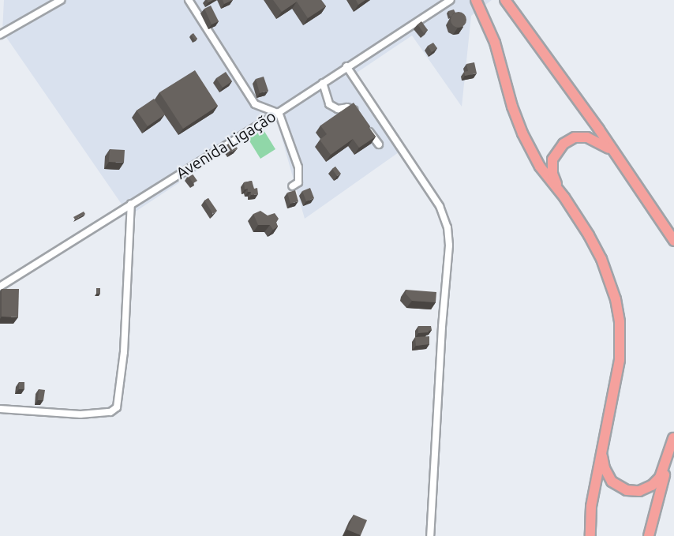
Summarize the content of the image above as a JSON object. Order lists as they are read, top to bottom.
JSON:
{
  "streets": {
    "street": ["Avenida Ligação"]
  }
}
